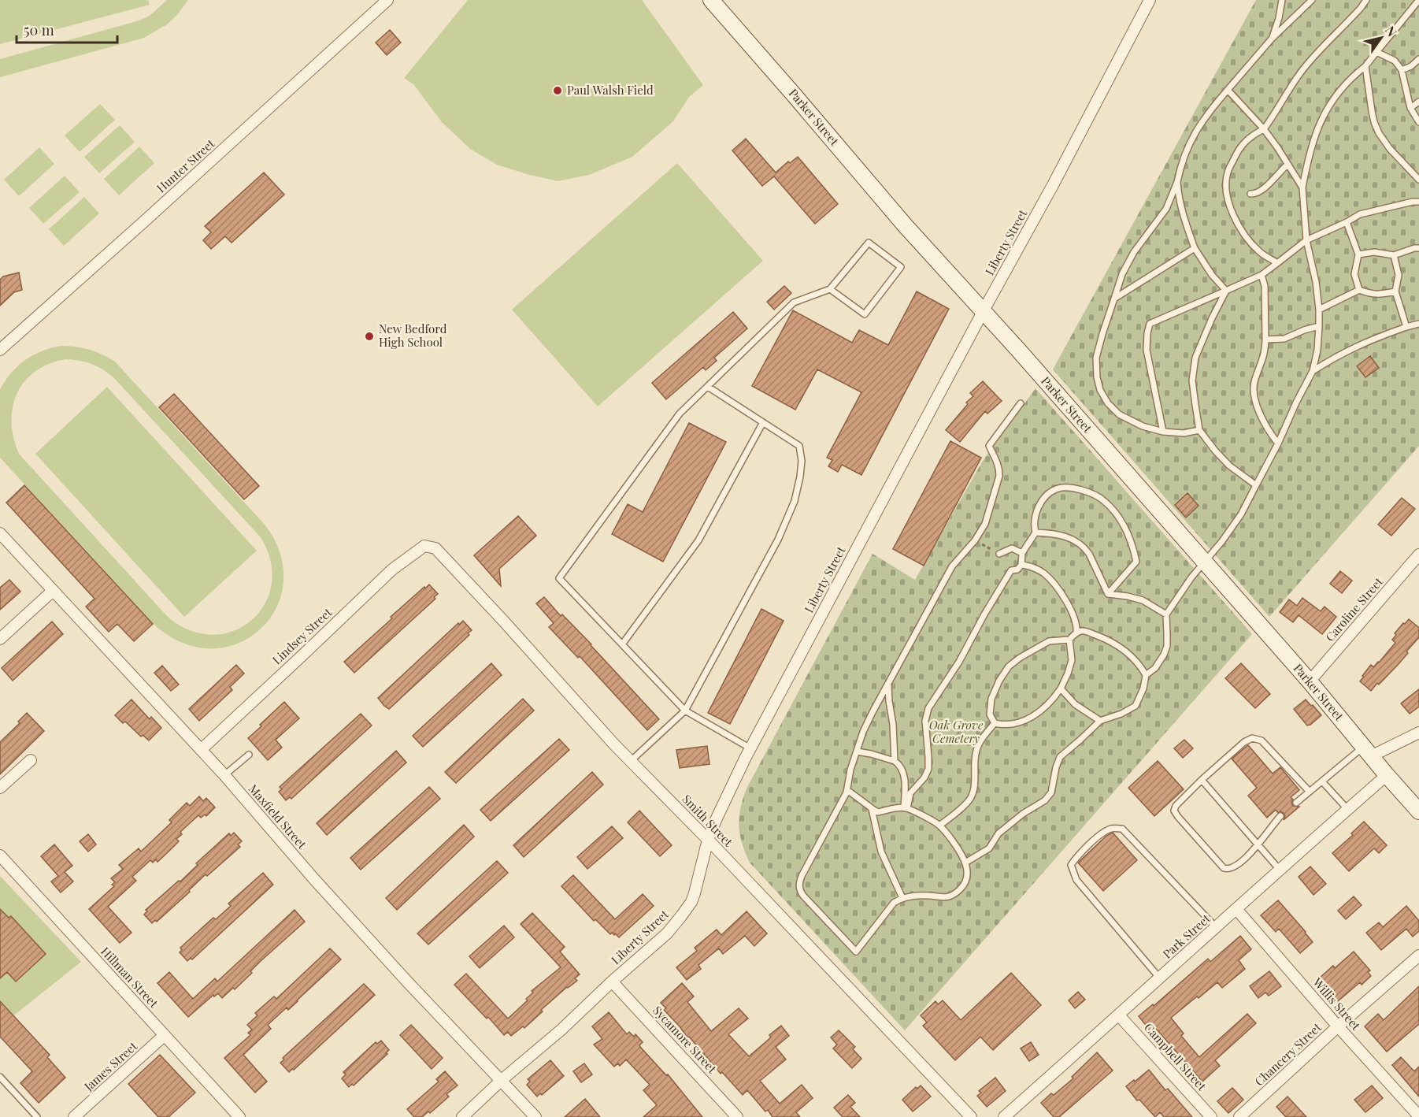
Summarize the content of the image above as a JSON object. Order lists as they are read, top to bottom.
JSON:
{
  "streets": {
    "main road": ["Parker Street"],
    "street": [
      "Hunter Street",
      "Liberty Street",
      "Caroline Street",
      "Lindsey Street",
      "Maxfield Street",
      "Smith Street",
      "Park Street",
      "Hillman Street",
      "Willis Street",
      "Sycamore Street",
      "Chancery Street",
      "Campbell Street",
      "James Street"
    ]
  },
  "crossings": [
    ["Parker Street", "Liberty Street"],
    ["Parker Street", "Caroline Street"],
    ["Parker Street", "Park Street"],
    ["Liberty Street", "Maxfield Street"],
    ["Liberty Street", "Smith Street"],
    ["Liberty Street", "Sycamore Street"],
    ["Lindsey Street", "Maxfield Street"],
    ["Lindsey Street", "Smith Street"],
    ["Park Street", "Willis Street"],
    ["Park Street", "Campbell Street"],
    ["Hillman Street", "James Street"],
    ["Willis Street", "Chancery Street"]
  ],
  "parks": ["Oak Grove Cemetery"],
  "places": ["Paul Walsh Field", "New Bedford High School"],
  "scale_bar": "50 m",
  "north": "top right"
}
